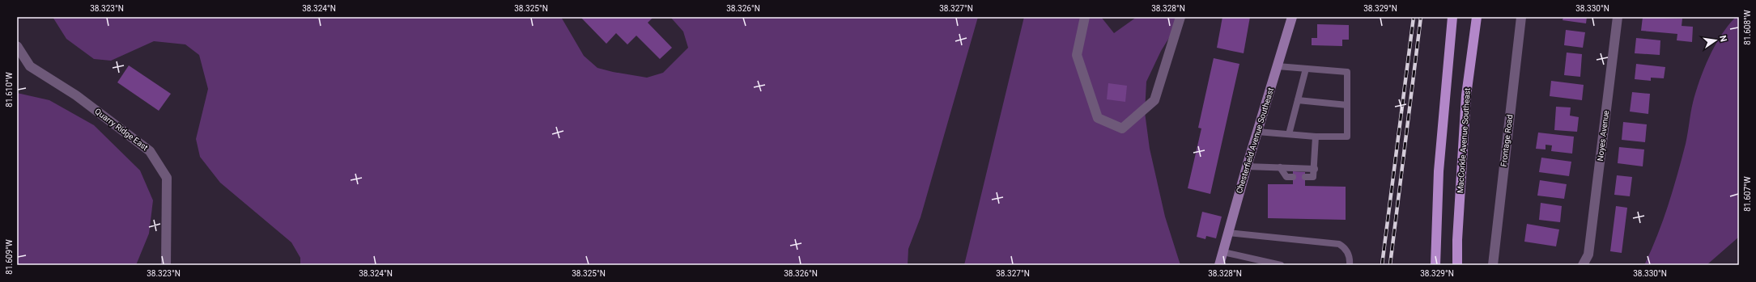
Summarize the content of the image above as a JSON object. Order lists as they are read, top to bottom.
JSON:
{
  "streets": {
    "main road": ["MacCorkle Avenue Southeast"],
    "street": [
      "Quarry Ridge East",
      "Noyes Avenue",
      "Chesterfield Avenue Southeast",
      "Frontage Road"
    ]
  },
  "north": "right",
  "coordinates": [
    "38.323°N",
    "38.324°N",
    "38.325°N",
    "38.326°N",
    "38.327°N",
    "38.328°N",
    "38.329°N",
    "38.330°N",
    "81.608°W",
    "81.610°W",
    "81.607°W",
    "81.609°W"
  ]
}
